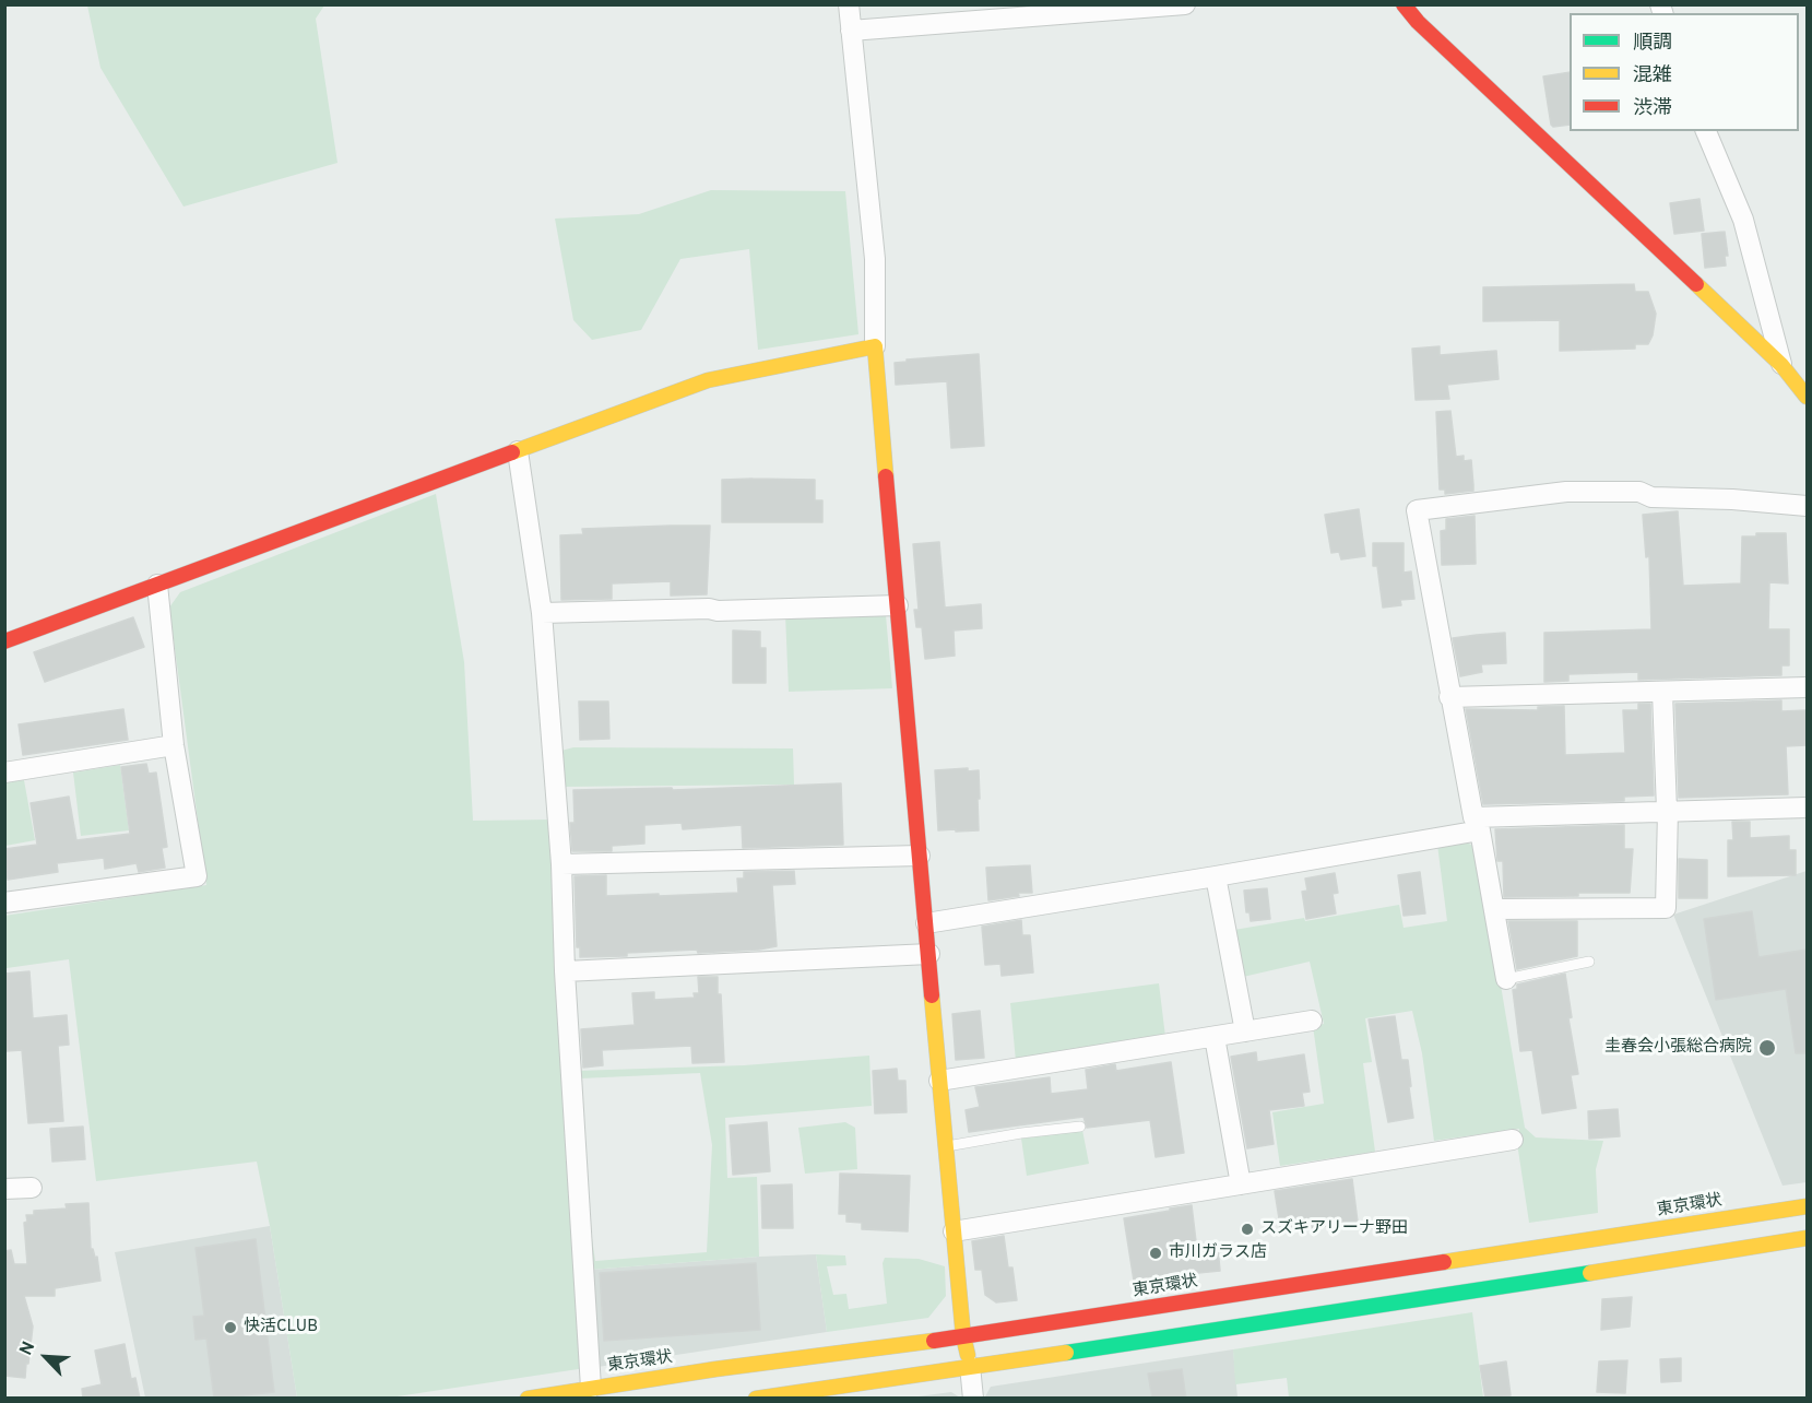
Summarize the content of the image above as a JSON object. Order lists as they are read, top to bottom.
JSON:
{
  "streets": {
    "main road": ["東京環状"]
  },
  "places": [
    "圭春会小張総合病院",
    "スズキアリーナ野田",
    "市川ガラス店",
    "快活CLUB"
  ],
  "legend": ["順調", "混雑", "渋滞"],
  "north": "top left"
}
